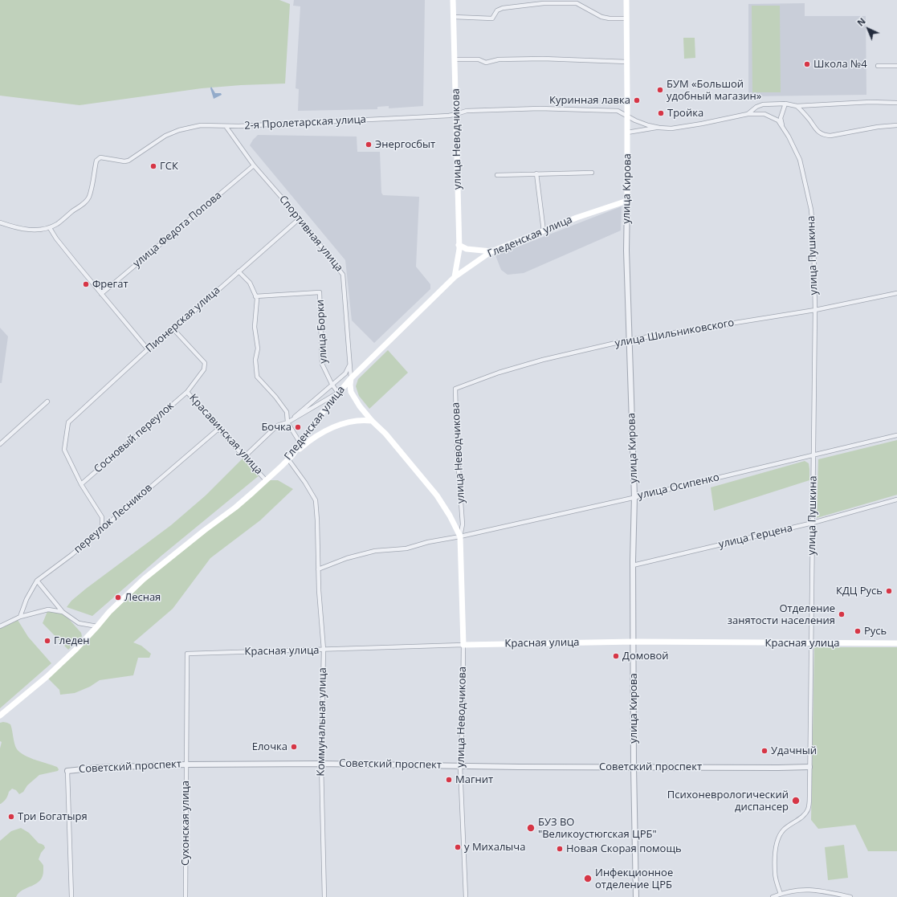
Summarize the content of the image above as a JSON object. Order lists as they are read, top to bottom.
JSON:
{
  "streets": {
    "main road": [
      "улица Неводчикова",
      "улица Кирова",
      "Гледенская улица",
      "Красная улица"
    ],
    "street": [
      "2-я Пролетарская улица",
      "улица Федота Попова",
      "Спортивная улица",
      "улица Пушкина",
      "Пионерская улица",
      "улица Борки",
      "улица Шильниковского",
      "Красавинская улица",
      "Сосновый переулок",
      "улица Осипенко",
      "переулок Лесников",
      "улица Герцена",
      "Коммунальная улица",
      "Советский проспект",
      "Сухонская улица"
    ]
  },
  "crossings": [
    ["2-я Пролетарская улица", "улица Неводчикова"],
    ["2-я Пролетарская улица", "улица Кирова"],
    ["2-я Пролетарская улица", "Спортивная улица"],
    ["2-я Пролетарская улица", "улица Пушкина"],
    ["улица Неводчикова", "Спортивная улица"],
    ["улица Неводчикова", "Гледенская улица"],
    ["улица Неводчикова", "улица Шильниковского"],
    ["улица Неводчикова", "улица Осипенко"],
    ["улица Неводчикова", "Красная улица"],
    ["улица Неводчикова", "Советский проспект"],
    ["улица Кирова", "Гледенская улица"],
    ["улица Кирова", "улица Шильниковского"],
    ["улица Кирова", "улица Осипенко"],
    ["улица Кирова", "улица Герцена"],
    ["улица Кирова", "Красная улица"],
    ["улица Кирова", "Советский проспект"],
    ["улица Федота Попова", "Спортивная улица"],
    ["Спортивная улица", "Гледенская улица"],
    ["Спортивная улица", "Пионерская улица"],
    ["Гледенская улица", "улица Борки"],
    ["Гледенская улица", "Красавинская улица"],
    ["Гледенская улица", "Коммунальная улица"],
    ["улица Пушкина", "улица Шильниковского"],
    ["улица Пушкина", "улица Осипенко"],
    ["улица Пушкина", "улица Герцена"],
    ["улица Пушкина", "Красная улица"],
    ["улица Пушкина", "Советский проспект"],
    ["Пионерская улица", "Красавинская улица"],
    ["Пионерская улица", "Сосновый переулок"],
    ["Красавинская улица", "Сосновый переулок"],
    ["Красавинская улица", "переулок Лесников"],
    ["улица Осипенко", "Коммунальная улица"],
    ["Красная улица", "Коммунальная улица"],
    ["Красная улица", "Сухонская улица"],
    ["Коммунальная улица", "Советский проспект"],
    ["Советский проспект", "Сухонская улица"]
  ],
  "places": [
    "Школа №4",
    "БУМ «Большой удобный магазин»",
    "Куринная лавка",
    "Тройка",
    "Энергосбыт",
    "ГСК",
    "Фрегат",
    "Бочка",
    "КДЦ Русь",
    "Лесная",
    "Отделение занятости населения",
    "Русь",
    "Гледен",
    "Домовой",
    "Елочка",
    "Удачный",
    "Магнит",
    "Психоневрологический диспансер",
    "Три Богатыря",
    "БУЗ ВО \"Великоустюгская ЦРБ\"",
    "у Михалыча",
    "Новая Скорая помощь",
    "Инфекционное отделение ЦРБ"
  ],
  "north": "top left"
}
